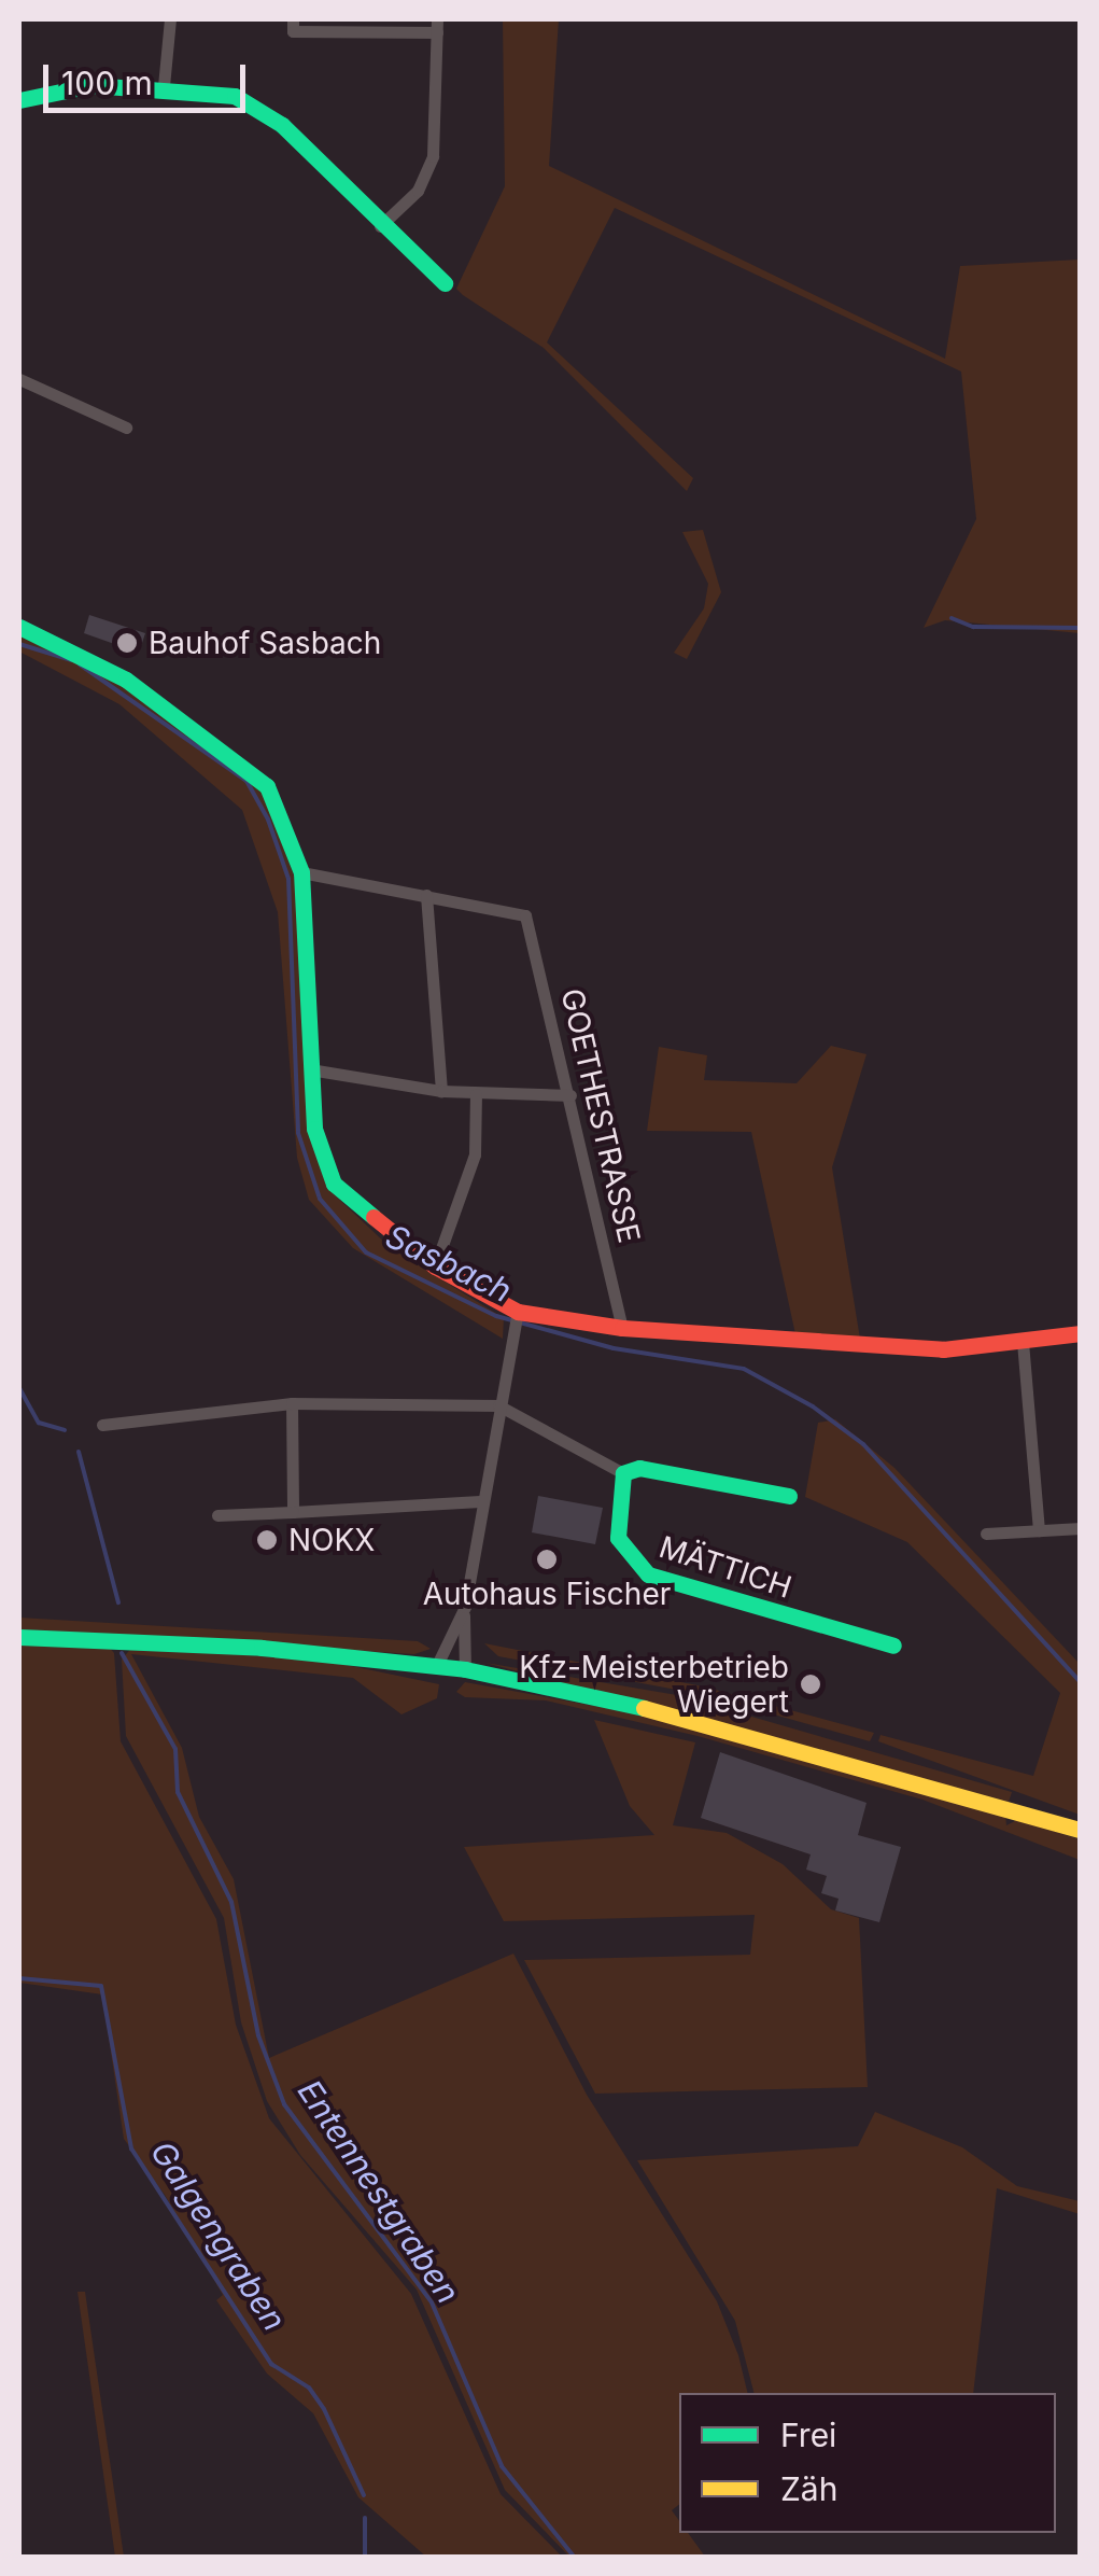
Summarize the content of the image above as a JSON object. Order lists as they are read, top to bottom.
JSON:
{
  "streets": {
    "street": ["GOETHESTRASSE", "MÄTTICH"]
  },
  "water": ["Sasbach", "Entennestgraben", "Galgengraben"],
  "places": [
    "Bauhof Sasbach",
    "NOKX",
    "Autohaus Fischer",
    "Kfz-Meisterbetrieb Wiegert"
  ],
  "legend": ["Frei", "Zäh"],
  "scale_bar": "100 m"
}
